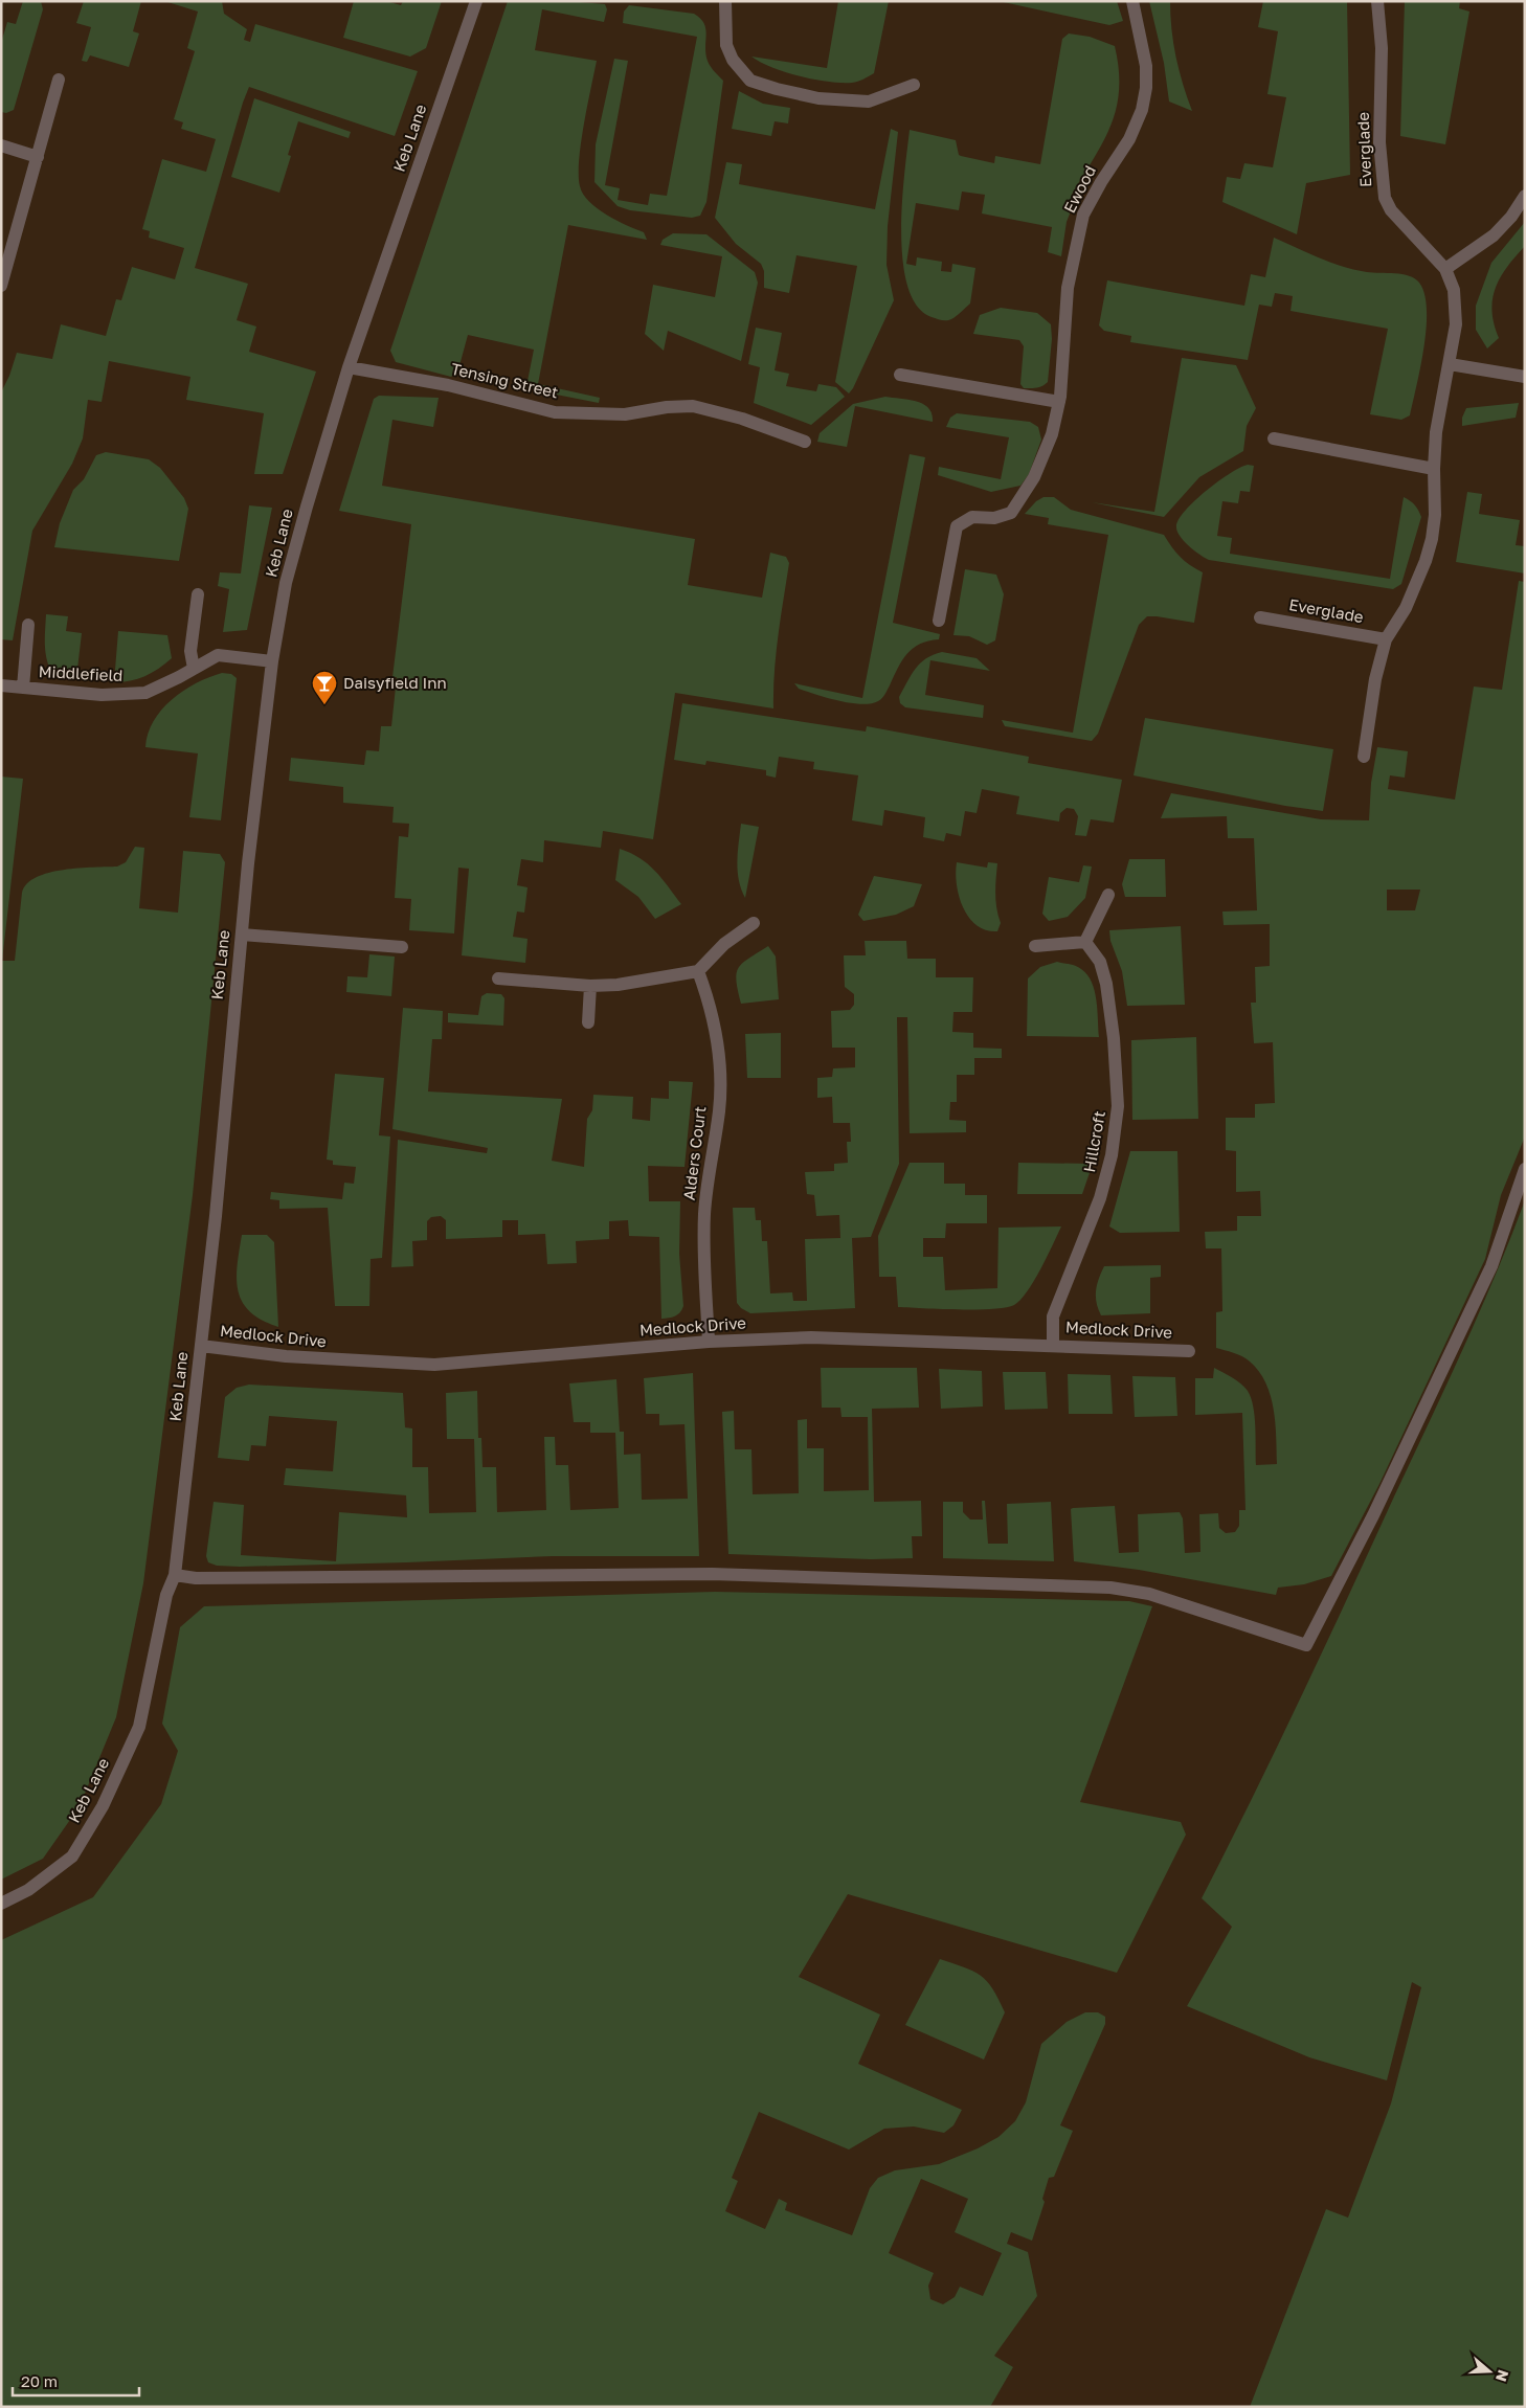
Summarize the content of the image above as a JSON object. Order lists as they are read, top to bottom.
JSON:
{
  "streets": {
    "street": [
      "Keb Lane",
      "Everglade",
      "Ewood",
      "Tensing Street",
      "Middlefield",
      "Hillcroft",
      "Alders Court",
      "Medlock Drive"
    ]
  },
  "crossings": [
    ["Keb Lane", "Tensing Street"],
    ["Keb Lane", "Middlefield"],
    ["Keb Lane", "Medlock Drive"],
    ["Hillcroft", "Medlock Drive"],
    ["Alders Court", "Medlock Drive"]
  ],
  "places": {
    "bar": ["Daisyfield Inn"]
  },
  "scale_bar": "20 m",
  "north": "right"
}
